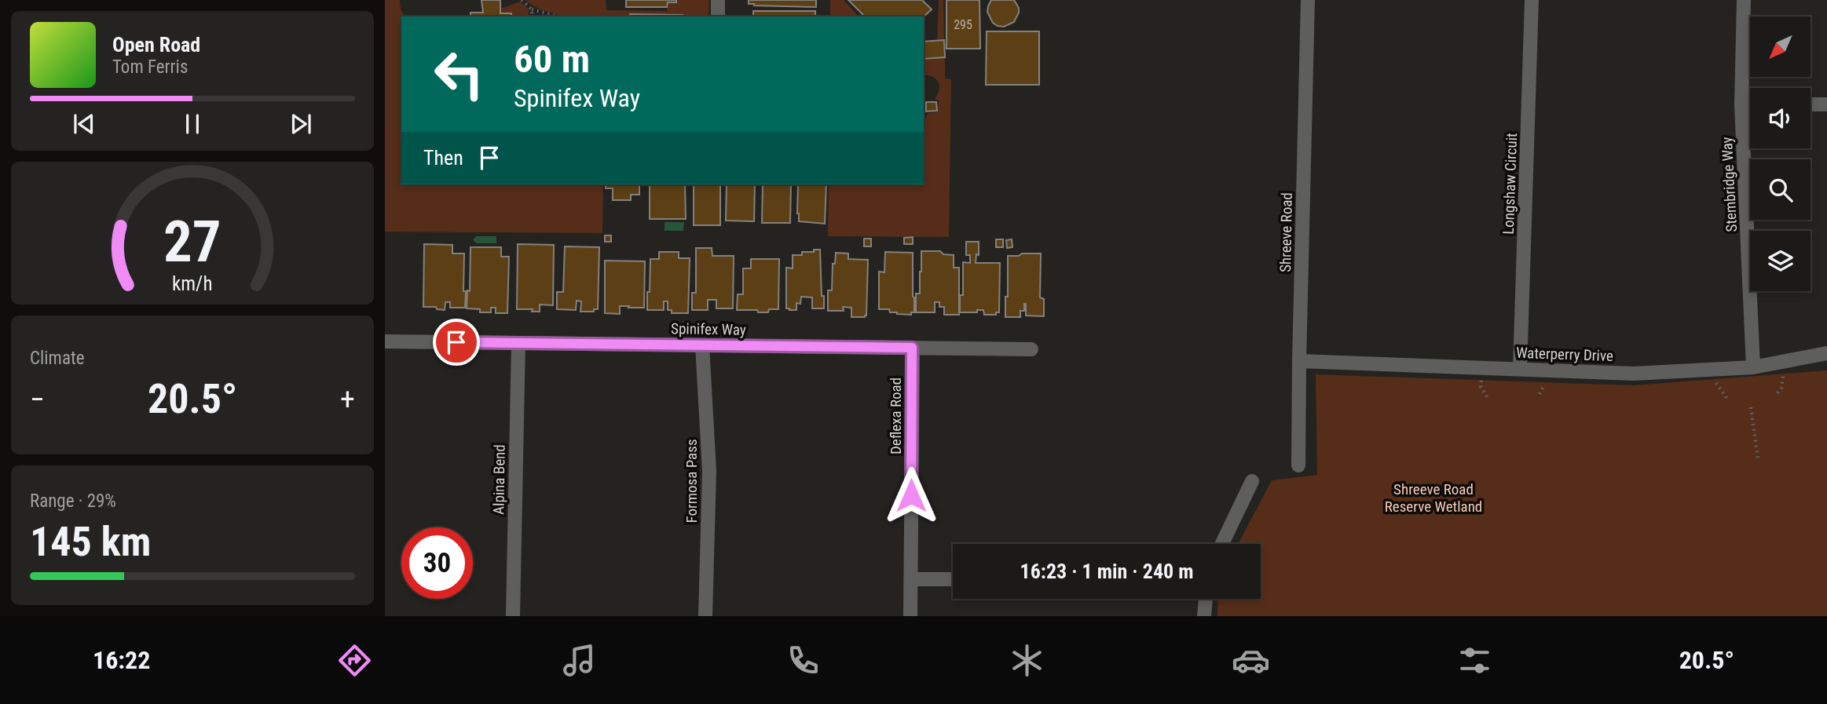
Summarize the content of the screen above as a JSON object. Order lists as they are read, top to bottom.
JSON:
{
  "streets": {
    "street": [
      "Longshaw Circuit",
      "Stembridge Way",
      "Shreeve Road",
      "Spinifex Way",
      "Waterperry Drive",
      "Deflexa Road",
      "Alpina Bend",
      "Formosa Pass"
    ]
  },
  "crossings": [
    ["Longshaw Circuit", "Waterperry Drive"],
    ["Stembridge Way", "Waterperry Drive"],
    ["Shreeve Road", "Waterperry Drive"],
    ["Spinifex Way", "Deflexa Road"],
    ["Spinifex Way", "Alpina Bend"],
    ["Spinifex Way", "Formosa Pass"]
  ],
  "parks": ["Shreeve Road Reserve Wetland"],
  "house_numbers": ["295"],
  "north": "bottom left",
  "page": {
    "turn": ["60 m", "Spinifex Way"],
    "song": ["Open Road", "Tom Ferris"],
    "then": "Then",
    "tile": [
      "Climate",
      ["Range · 29%", "145 km"]
    ],
    "heat": ["−", "20.5°", "+"],
    "limit": "30",
    "trip": "16:23 · 1 min · 240 m",
    "tabs": ["16:22", "20.5°"],
    "gauge": ["27", "km/h"]
  }
}
